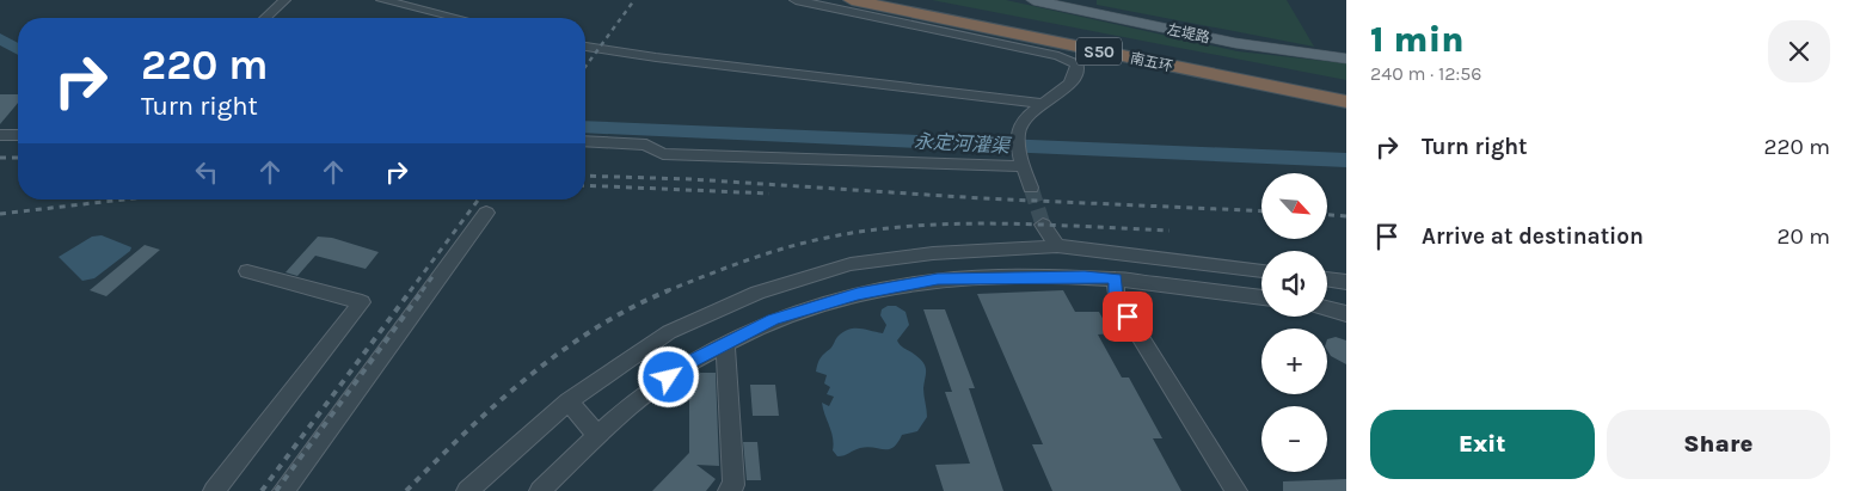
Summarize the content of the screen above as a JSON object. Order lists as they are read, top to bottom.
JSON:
{
  "streets": {
    "highway": ["S50", "南五环"],
    "main road": ["左堤路"]
  },
  "water": ["永定河灌渠"],
  "north": "bottom right",
  "page": {
    "heading": ["1 min", "240 m · 12:56"],
    "turn": ["220 m", "Turn right"],
    "list": [
      {
        "name": "Turn right",
        "value": "220 m"
      },
      {
        "name": "Arrive at destination",
        "value": "20 m"
      }
    ],
    "map_buttons": ["+", "−"],
    "buttons": ["Exit", "Share"]
  }
}
